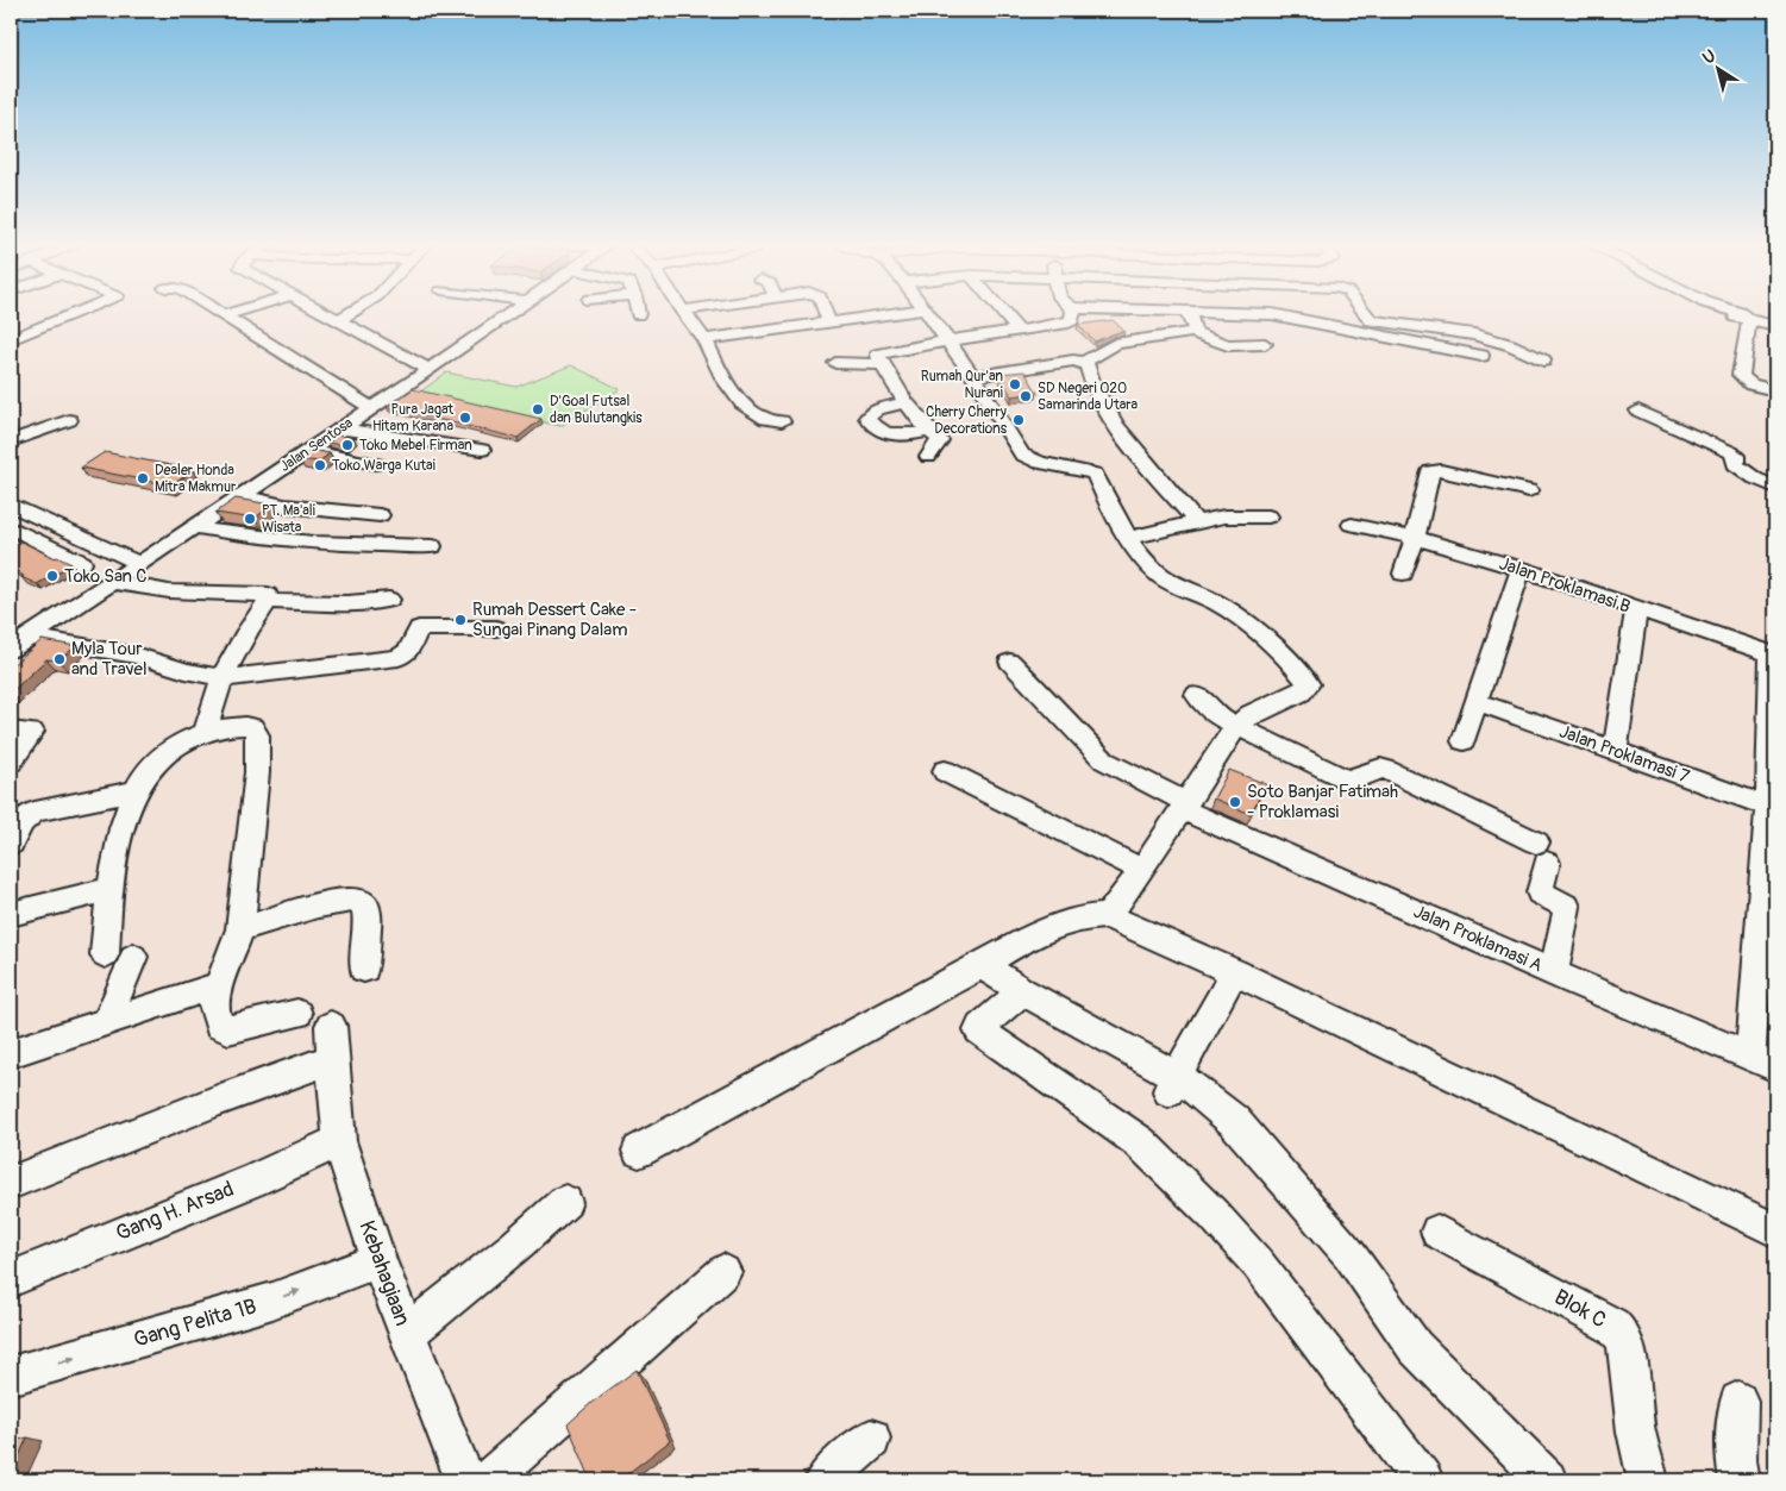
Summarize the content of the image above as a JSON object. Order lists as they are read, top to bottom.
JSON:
{
  "streets": {
    "street": [
      "Jalan Sentosa",
      "Jalan Proklamasi B",
      "Jalan Proklamasi 7",
      "Jalan Proklamasi A",
      "Gang H. Arsad",
      "Kebahagiaan",
      "Blok C",
      "Gang Pelita 1B"
    ]
  },
  "crossings": [
    ["Gang H. Arsad", "Kebahagiaan"],
    ["Kebahagiaan", "Gang Pelita 1B"]
  ],
  "one_way": ["Gang Pelita 1B"],
  "places": [
    "Rumah Qur'an Nurani",
    "SD Negeri 020 Samarinda Utara",
    "D'Goal Futsal dan Bulutangkis",
    "Pura Jagat Hitam Karana",
    "Cherry Cherry Decorations",
    "Toko Mebel Firman",
    "Toko Warga Kutai",
    "Dealer Honda Mitra Makmur",
    "PT. Ma'ali Wisata",
    "Toko San C",
    "Rumah Dessert Cake - Sungai Pinang Dalam",
    "Myla Tour and Travel",
    "Soto Banjar Fatimah - Proklamasi"
  ],
  "north": "top left"
}
